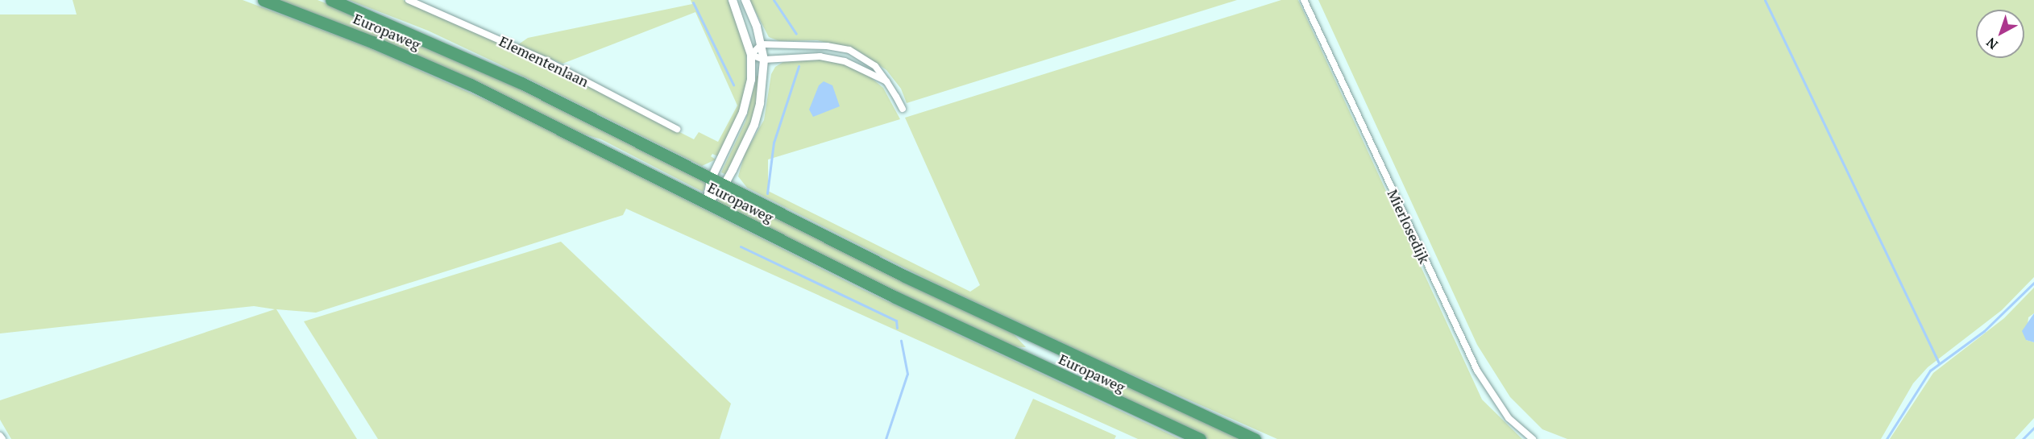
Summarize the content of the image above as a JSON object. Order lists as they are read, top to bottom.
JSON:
{
  "streets": {
    "highway": ["Europaweg"],
    "street": ["Elementenlaan", "Mierlosedijk"]
  },
  "north": "bottom left"
}
